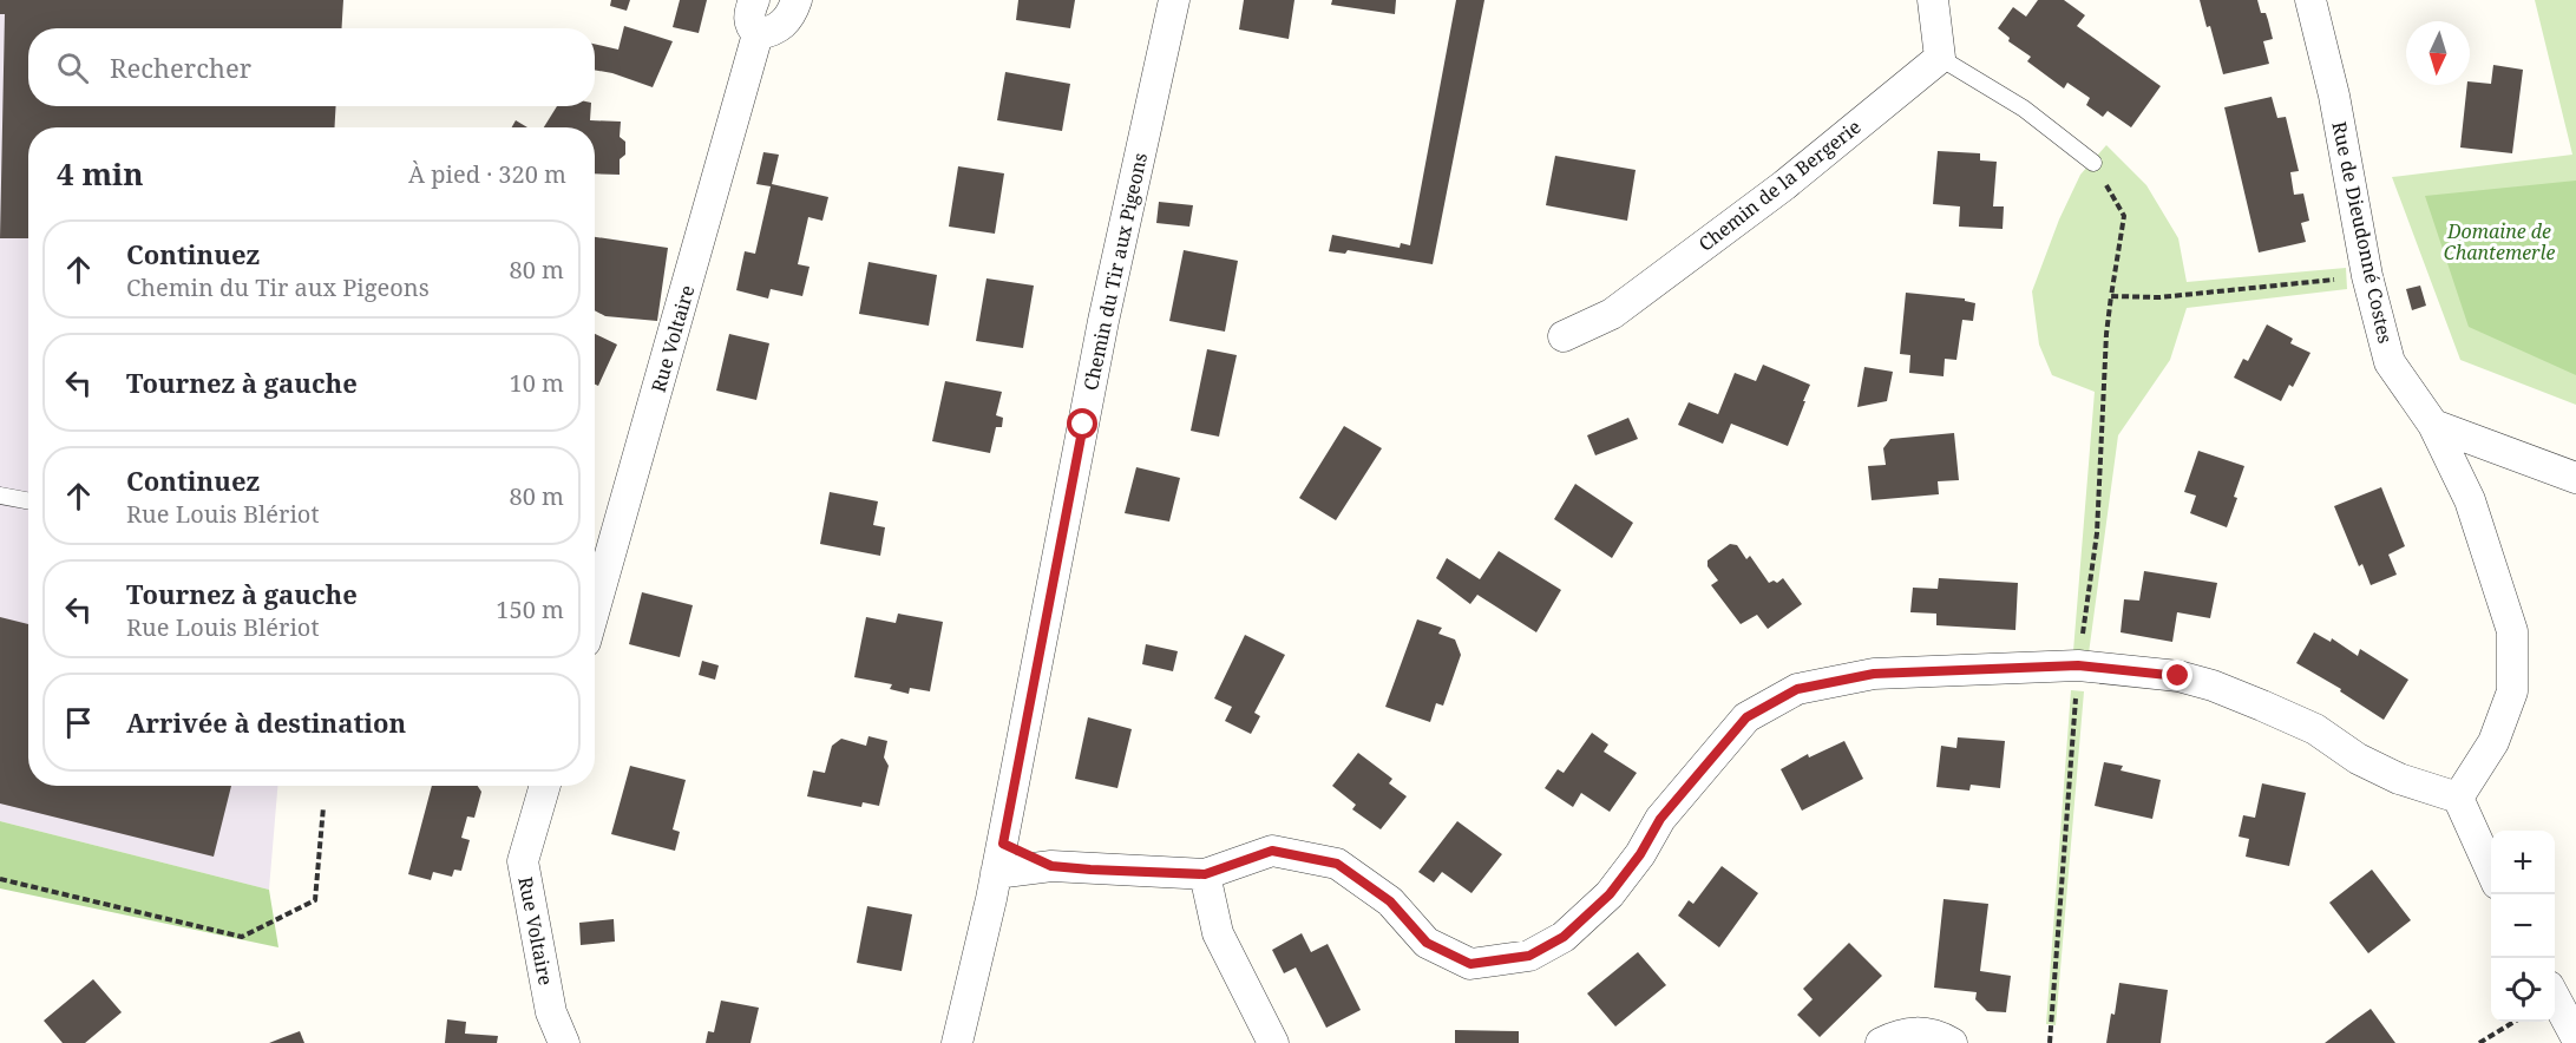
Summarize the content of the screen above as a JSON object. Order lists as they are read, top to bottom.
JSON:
{
  "streets": {
    "street": [
      "Chemin de la Bergerie",
      "Rue de Dieudonné Costes",
      "Chemin du Tir aux Pigeons",
      "Rue Voltaire"
    ]
  },
  "parks": ["Domaine de Chantemerle"],
  "north": "bottom",
  "page": {
    "search": "Rechercher",
    "heading": ["4 min", "À pied · 320 m"],
    "list": [
      ["Continuez", "Chemin du Tir aux Pigeons", "80 m"],
      ["Tournez à gauche", "10 m"],
      ["Continuez", "Rue Louis Blériot", "80 m"],
      ["Tournez à gauche", "Rue Louis Blériot", "150 m"],
      "Arrivée à destination"
    ],
    "map_buttons": ["+", "−"]
  }
}
